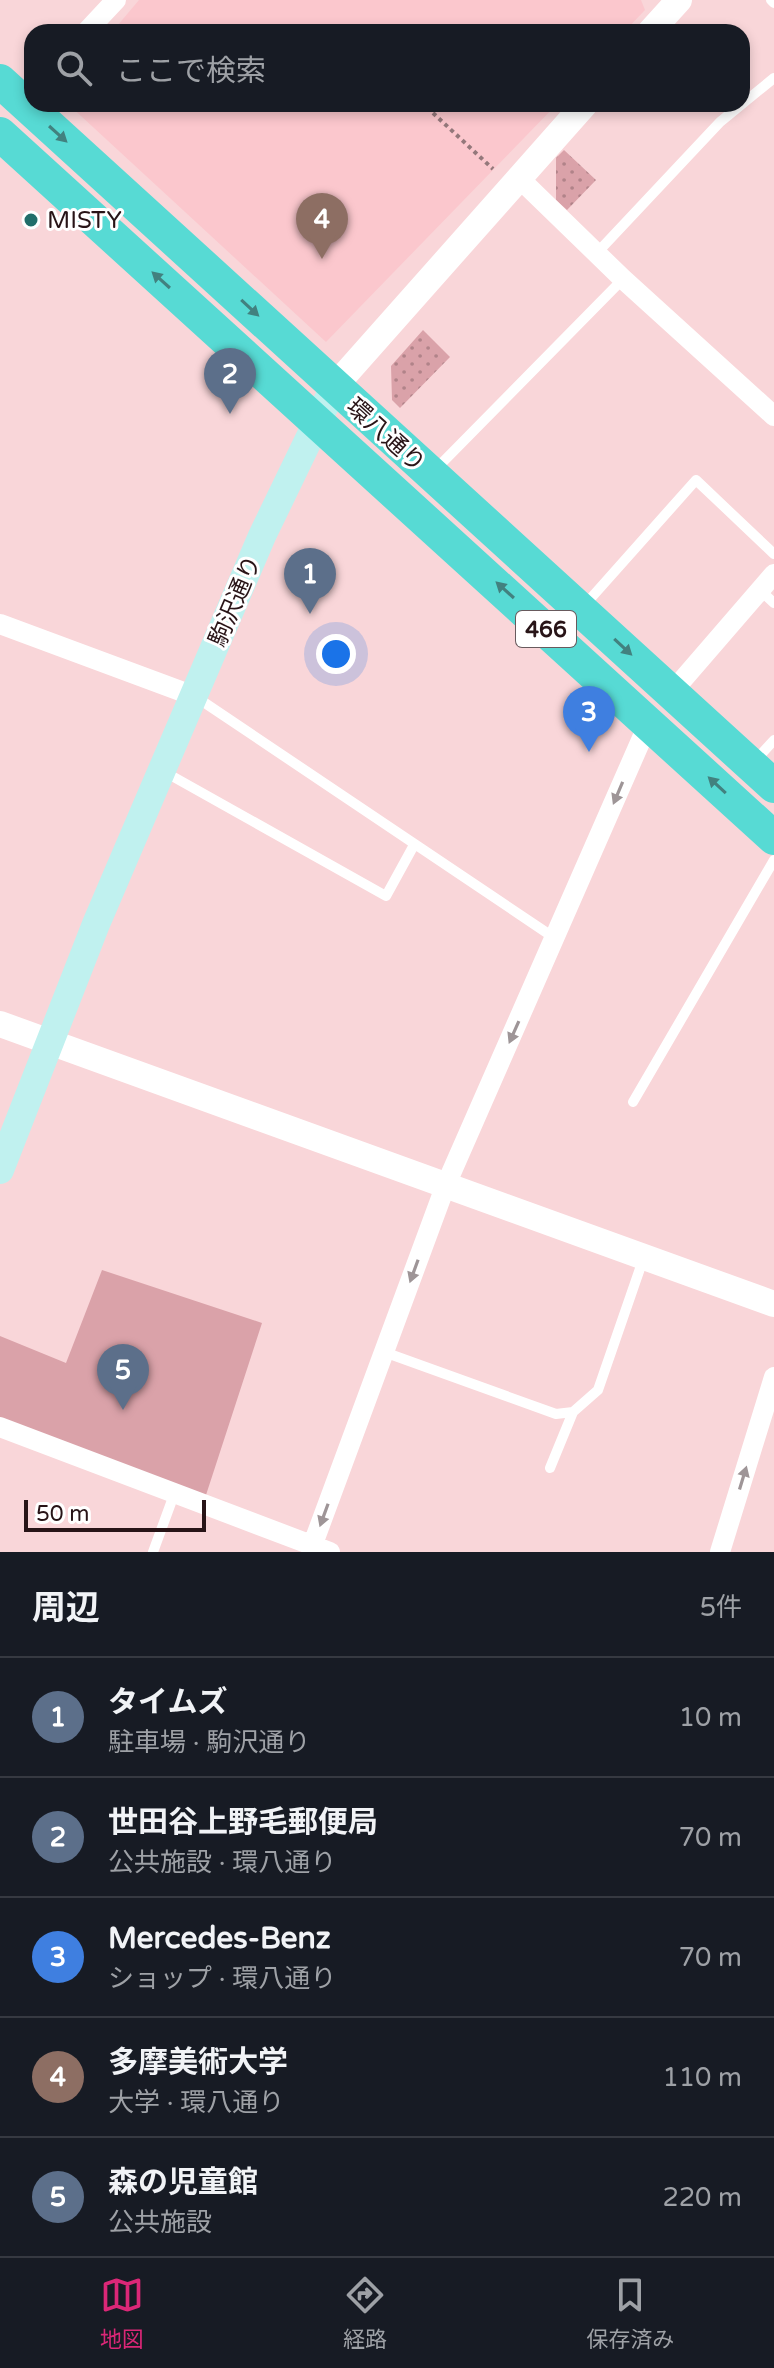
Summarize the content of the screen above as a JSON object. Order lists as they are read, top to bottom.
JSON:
{
  "streets": {
    "highway": ["環八通り", "466"],
    "main road": ["駒沢通り"]
  },
  "crossings": [
    ["環八通り", "駒沢通り"]
  ],
  "places": ["MISTY"],
  "scale_bar": "50 m",
  "page": {
    "search": "ここで検索",
    "pins": [
      "4",
      "2",
      "1",
      "3",
      "5"
    ],
    "scale": "50 m",
    "heading": ["周辺", "5件"],
    "list": [
      {
        "mark": "1",
        "name": "タイムズ",
        "note": "駐車場 · 駒沢通り",
        "value": "10 m"
      },
      {
        "mark": "2",
        "name": "世田谷上野毛郵便局",
        "note": "公共施設 · 環八通り",
        "value": "70 m"
      },
      {
        "mark": "3",
        "name": "Mercedes-Benz",
        "note": "ショップ · 環八通り",
        "value": "70 m"
      },
      {
        "mark": "4",
        "name": "多摩美術大学",
        "note": "大学 · 環八通り",
        "value": "110 m"
      },
      {
        "mark": "5",
        "name": "森の児童館",
        "note": "公共施設",
        "value": "220 m"
      }
    ],
    "nav": ["地図", "経路", "保存済み"]
  }
}
